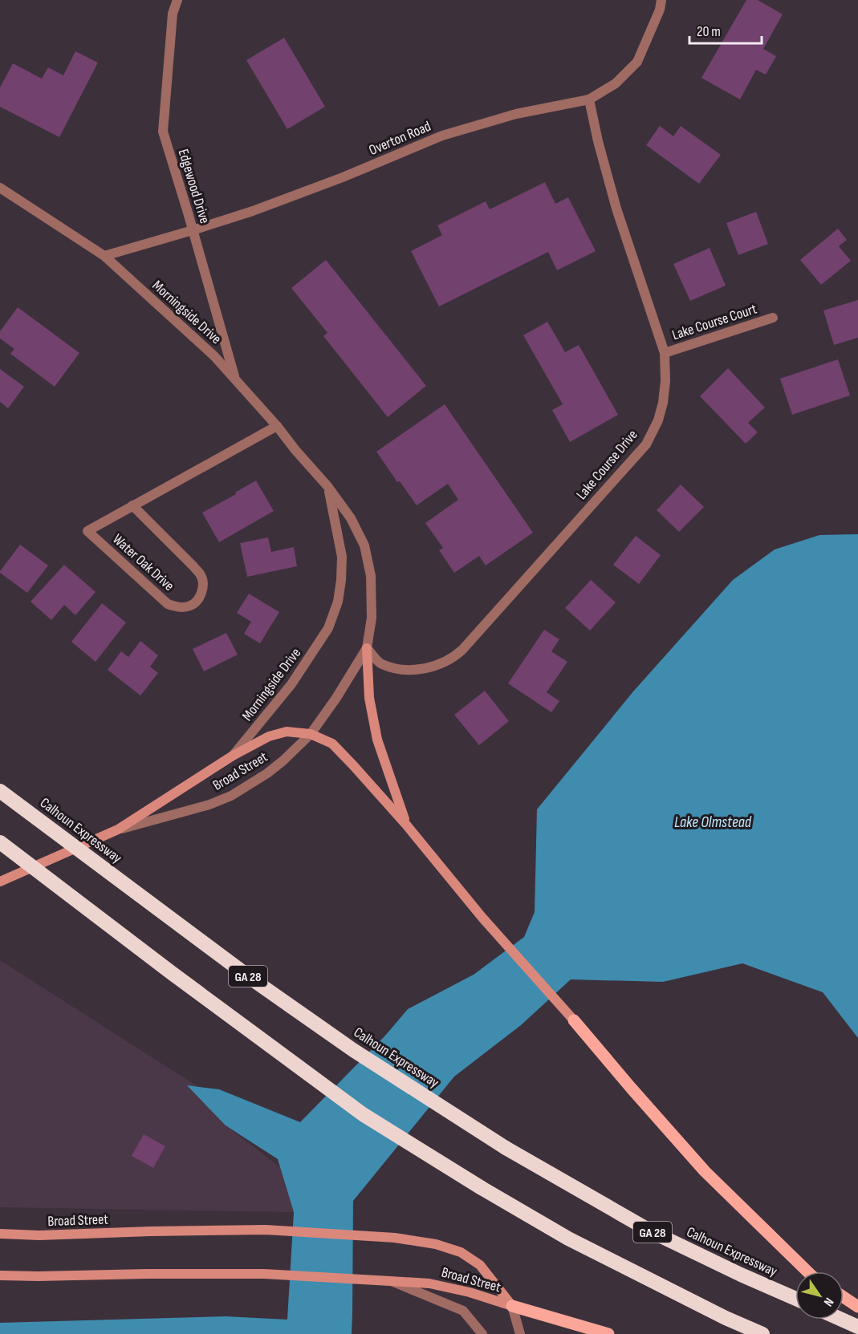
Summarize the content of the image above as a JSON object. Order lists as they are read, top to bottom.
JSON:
{
  "streets": {
    "highway": ["Calhoun Expressway", "GA 28"],
    "main road": ["Broad Street"],
    "street": [
      "Overton Road",
      "Edgewood Drive",
      "Morningside Drive",
      "Lake Course Court",
      "Lake Course Drive",
      "Water Oak Drive"
    ]
  },
  "crossings": [
    ["Overton Road", "Edgewood Drive"],
    ["Overton Road", "Morningside Drive"],
    ["Overton Road", "Lake Course Drive"],
    ["Edgewood Drive", "Morningside Drive"],
    ["Morningside Drive", "Lake Course Drive"],
    ["Morningside Drive", "Water Oak Drive"],
    ["Morningside Drive", "Broad Street"],
    ["Lake Course Court", "Lake Course Drive"]
  ],
  "water": ["Lake Olmstead"],
  "scale_bar": "20 m",
  "north": "bottom right"
}
